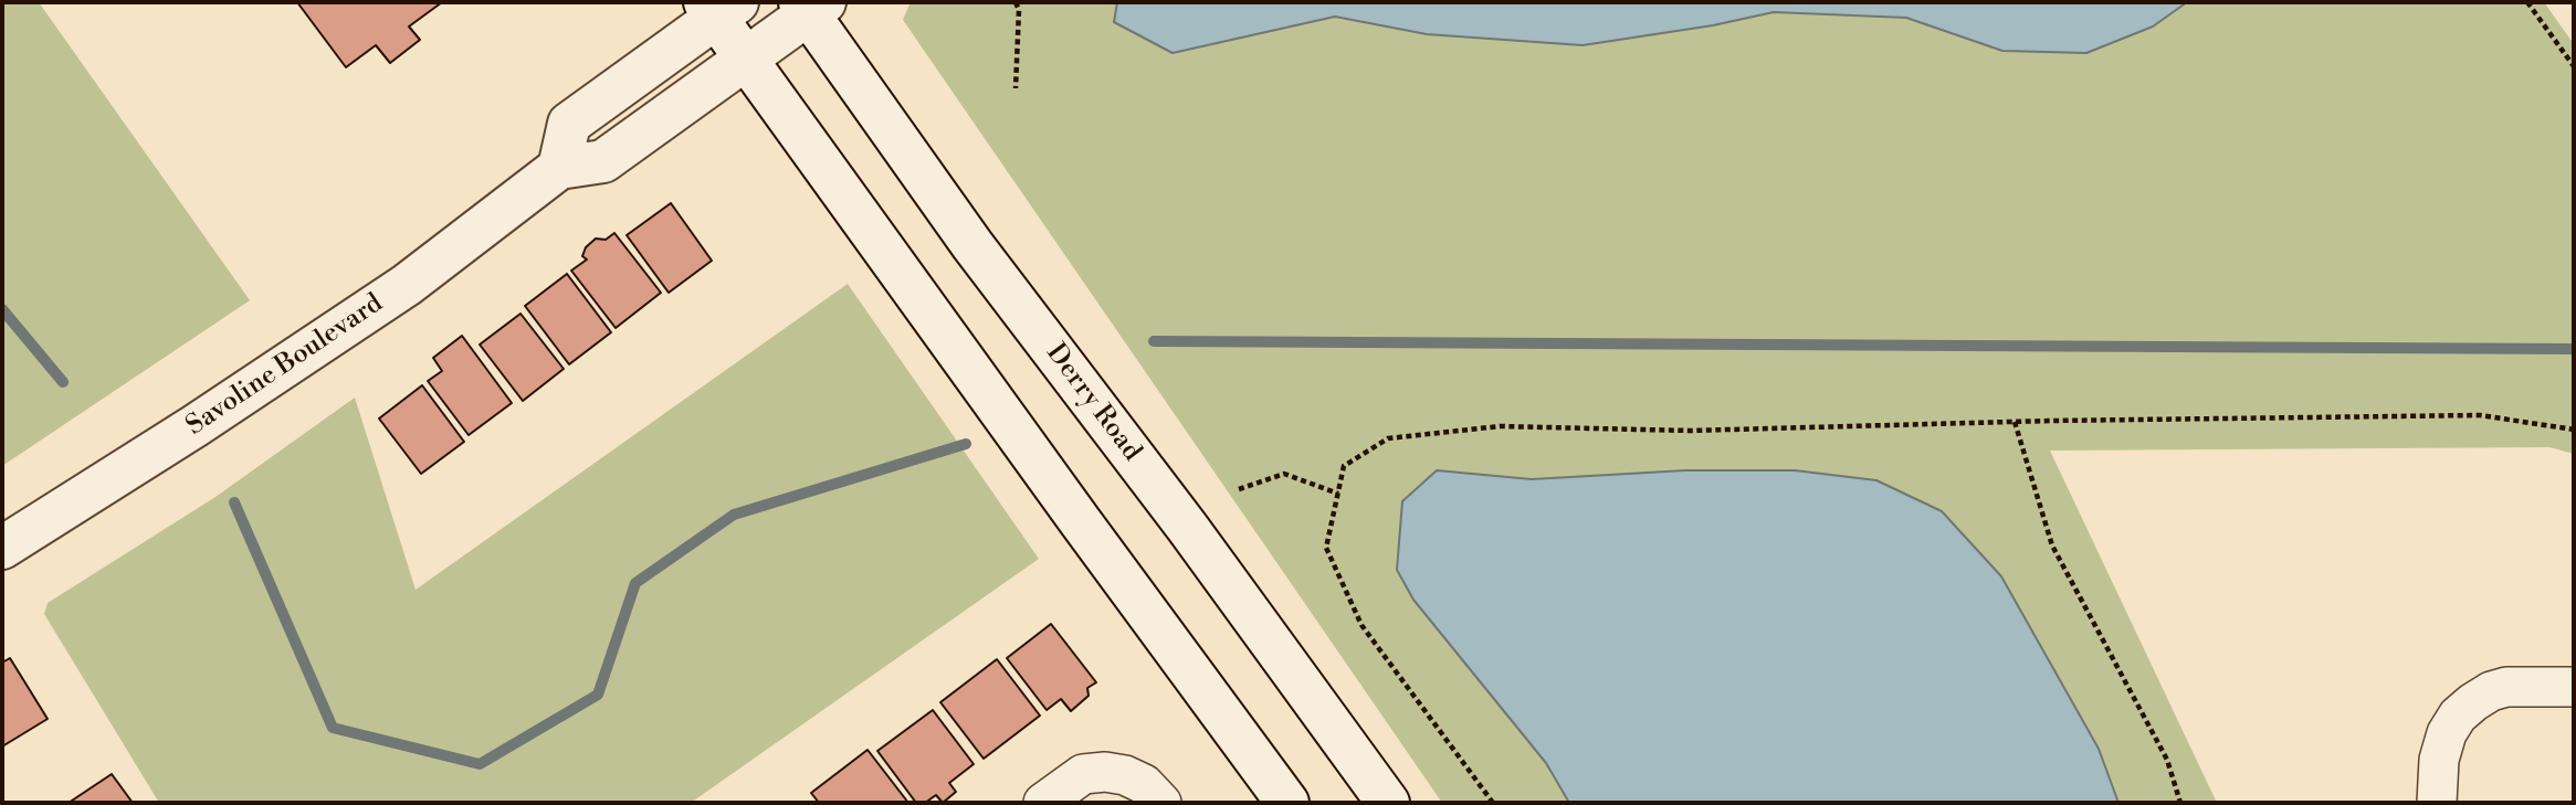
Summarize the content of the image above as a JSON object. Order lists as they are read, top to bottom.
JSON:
{
  "streets": {
    "main road": ["Savoline Boulevard", "Derry Road"]
  },
  "crossings": [
    ["Savoline Boulevard", "Derry Road"]
  ]
}
